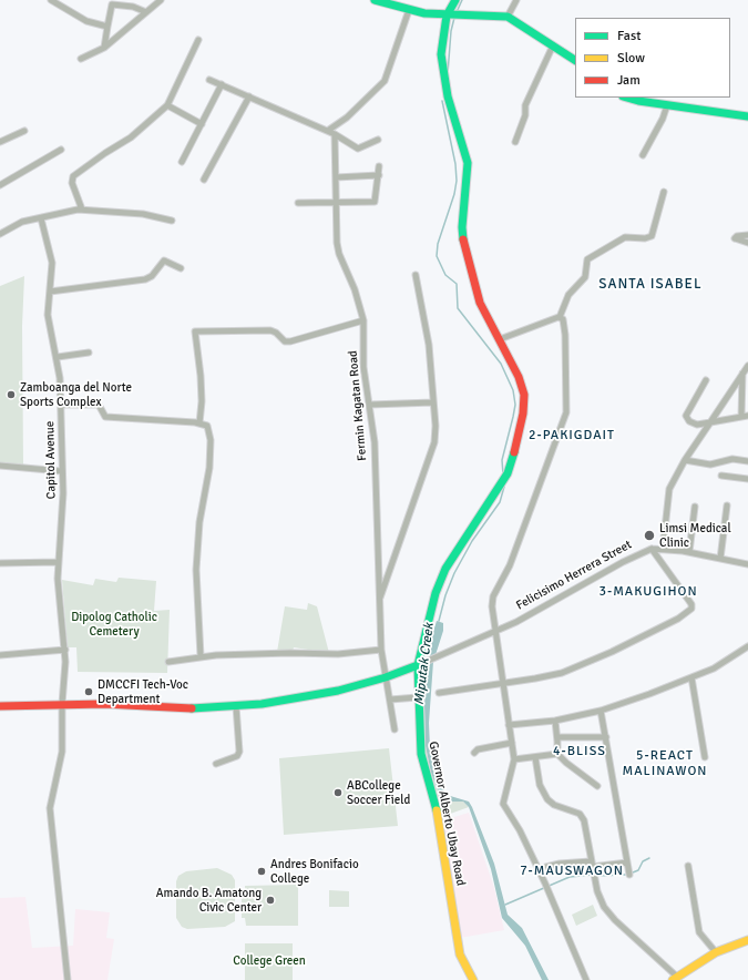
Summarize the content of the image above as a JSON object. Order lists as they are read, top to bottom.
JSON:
{
  "streets": {
    "main road": ["Felicisimo Herrera Street", "Governor Alberto Ubay Road"],
    "street": ["Fermin Kagatan Road", "Capitol Avenue"]
  },
  "crossings": [
    ["Fermin Kagatan Road", "Felicisimo Herrera Street"],
    ["Capitol Avenue", "Felicisimo Herrera Street"],
    ["Felicisimo Herrera Street", "Governor Alberto Ubay Road"]
  ],
  "districts": [
    "SANTA ISABEL",
    "2-PAKIGDAIT",
    "3-MAKUGIHON",
    "4-BLISS",
    "5-REACT MALINAWON",
    "7-MAUSWAGON"
  ],
  "water": ["Miputak Creek"],
  "parks": ["Dipolog Catholic Cemetery", "College Green"],
  "places": [
    "Zamboanga del Norte Sports Complex",
    "Limsi Medical Clinic",
    "DMCCFI Tech-Voc Department",
    "ABCollege Soccer Field",
    "Andres Bonifacio College",
    "Amando B. Amatong Civic Center"
  ],
  "legend": ["Fast", "Slow", "Jam"]
}
